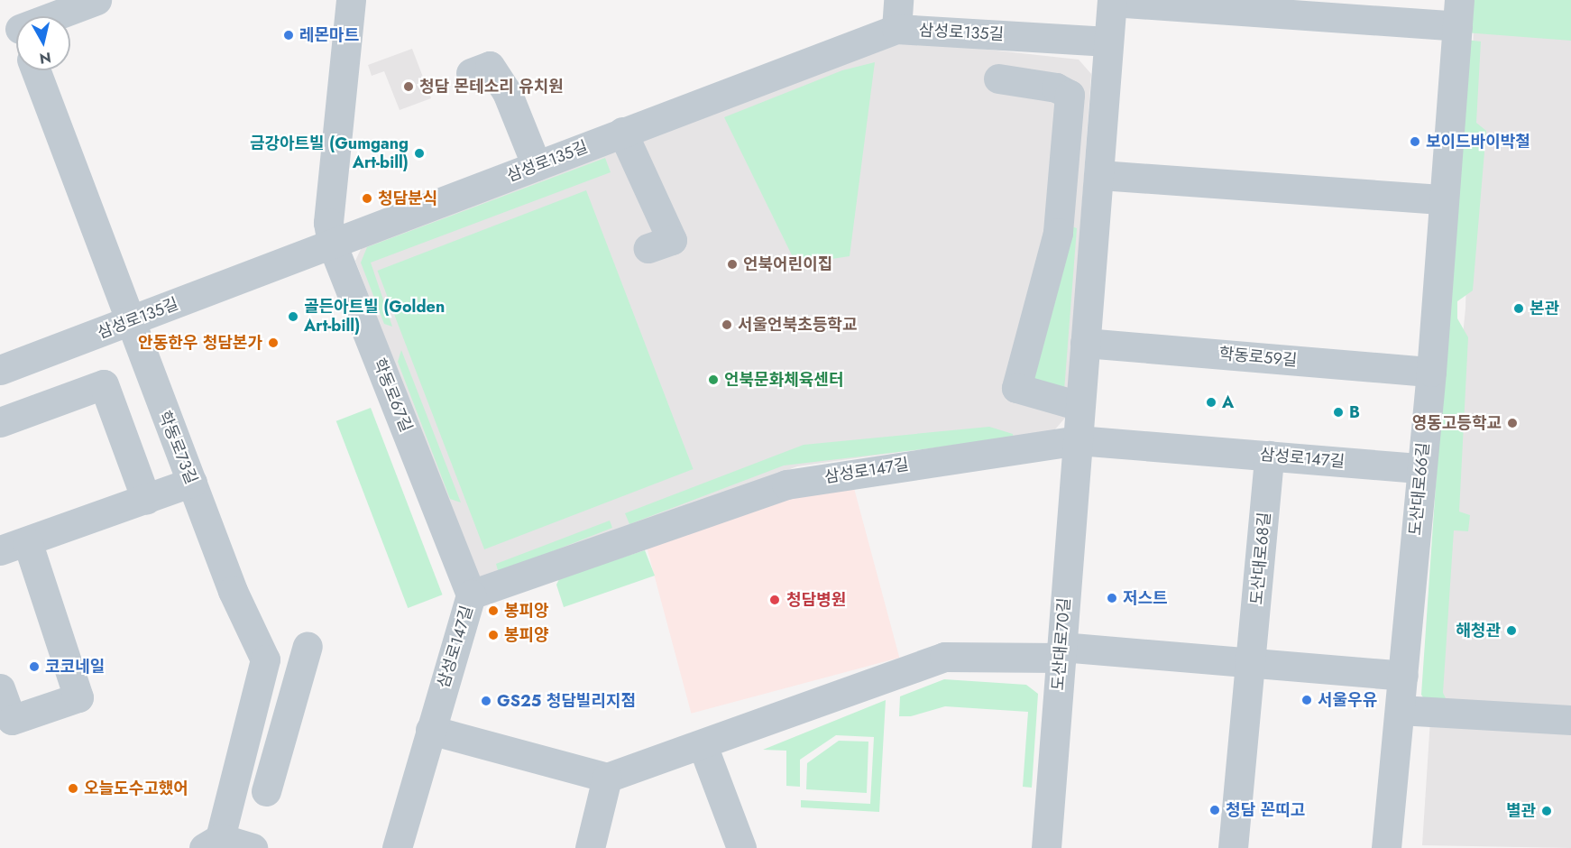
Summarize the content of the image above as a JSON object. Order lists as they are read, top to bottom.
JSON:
{
  "streets": {
    "street": [
      "삼성로135길",
      "학동로59길",
      "학동로67길",
      "학동로73길",
      "삼성로147길",
      "도산대로66길",
      "도산대로68길",
      "도산대로70길"
    ]
  },
  "crossings": [
    ["삼성로135길", "학동로67길"],
    ["삼성로135길", "학동로73길"],
    ["학동로59길", "도산대로66길"],
    ["학동로67길", "삼성로147길"],
    ["삼성로147길", "도산대로66길"],
    ["삼성로147길", "도산대로68길"],
    ["삼성로147길", "도산대로70길"]
  ],
  "places": [
    "레몬마트",
    "청담 몬테소리 유치원",
    "보이드바이박철",
    "금강아트빌 (Gumgang Art-bill)",
    "청담분식",
    "언북어린이집",
    "본관",
    "골든아트빌 (Golden Art-bill)",
    "서울언북초등학교",
    "안동한우 청담본가",
    "언북문화체육센터",
    "A",
    "B",
    "영동고등학교",
    "저스트",
    "청담병원",
    "봉피앙",
    "해청관",
    "봉피양",
    "코코네일",
    "서울우유",
    "GS25 청담빌리지점",
    "오늘도수고했어",
    "청담 꼰띠고",
    "별관"
  ],
  "north": "bottom"
}
